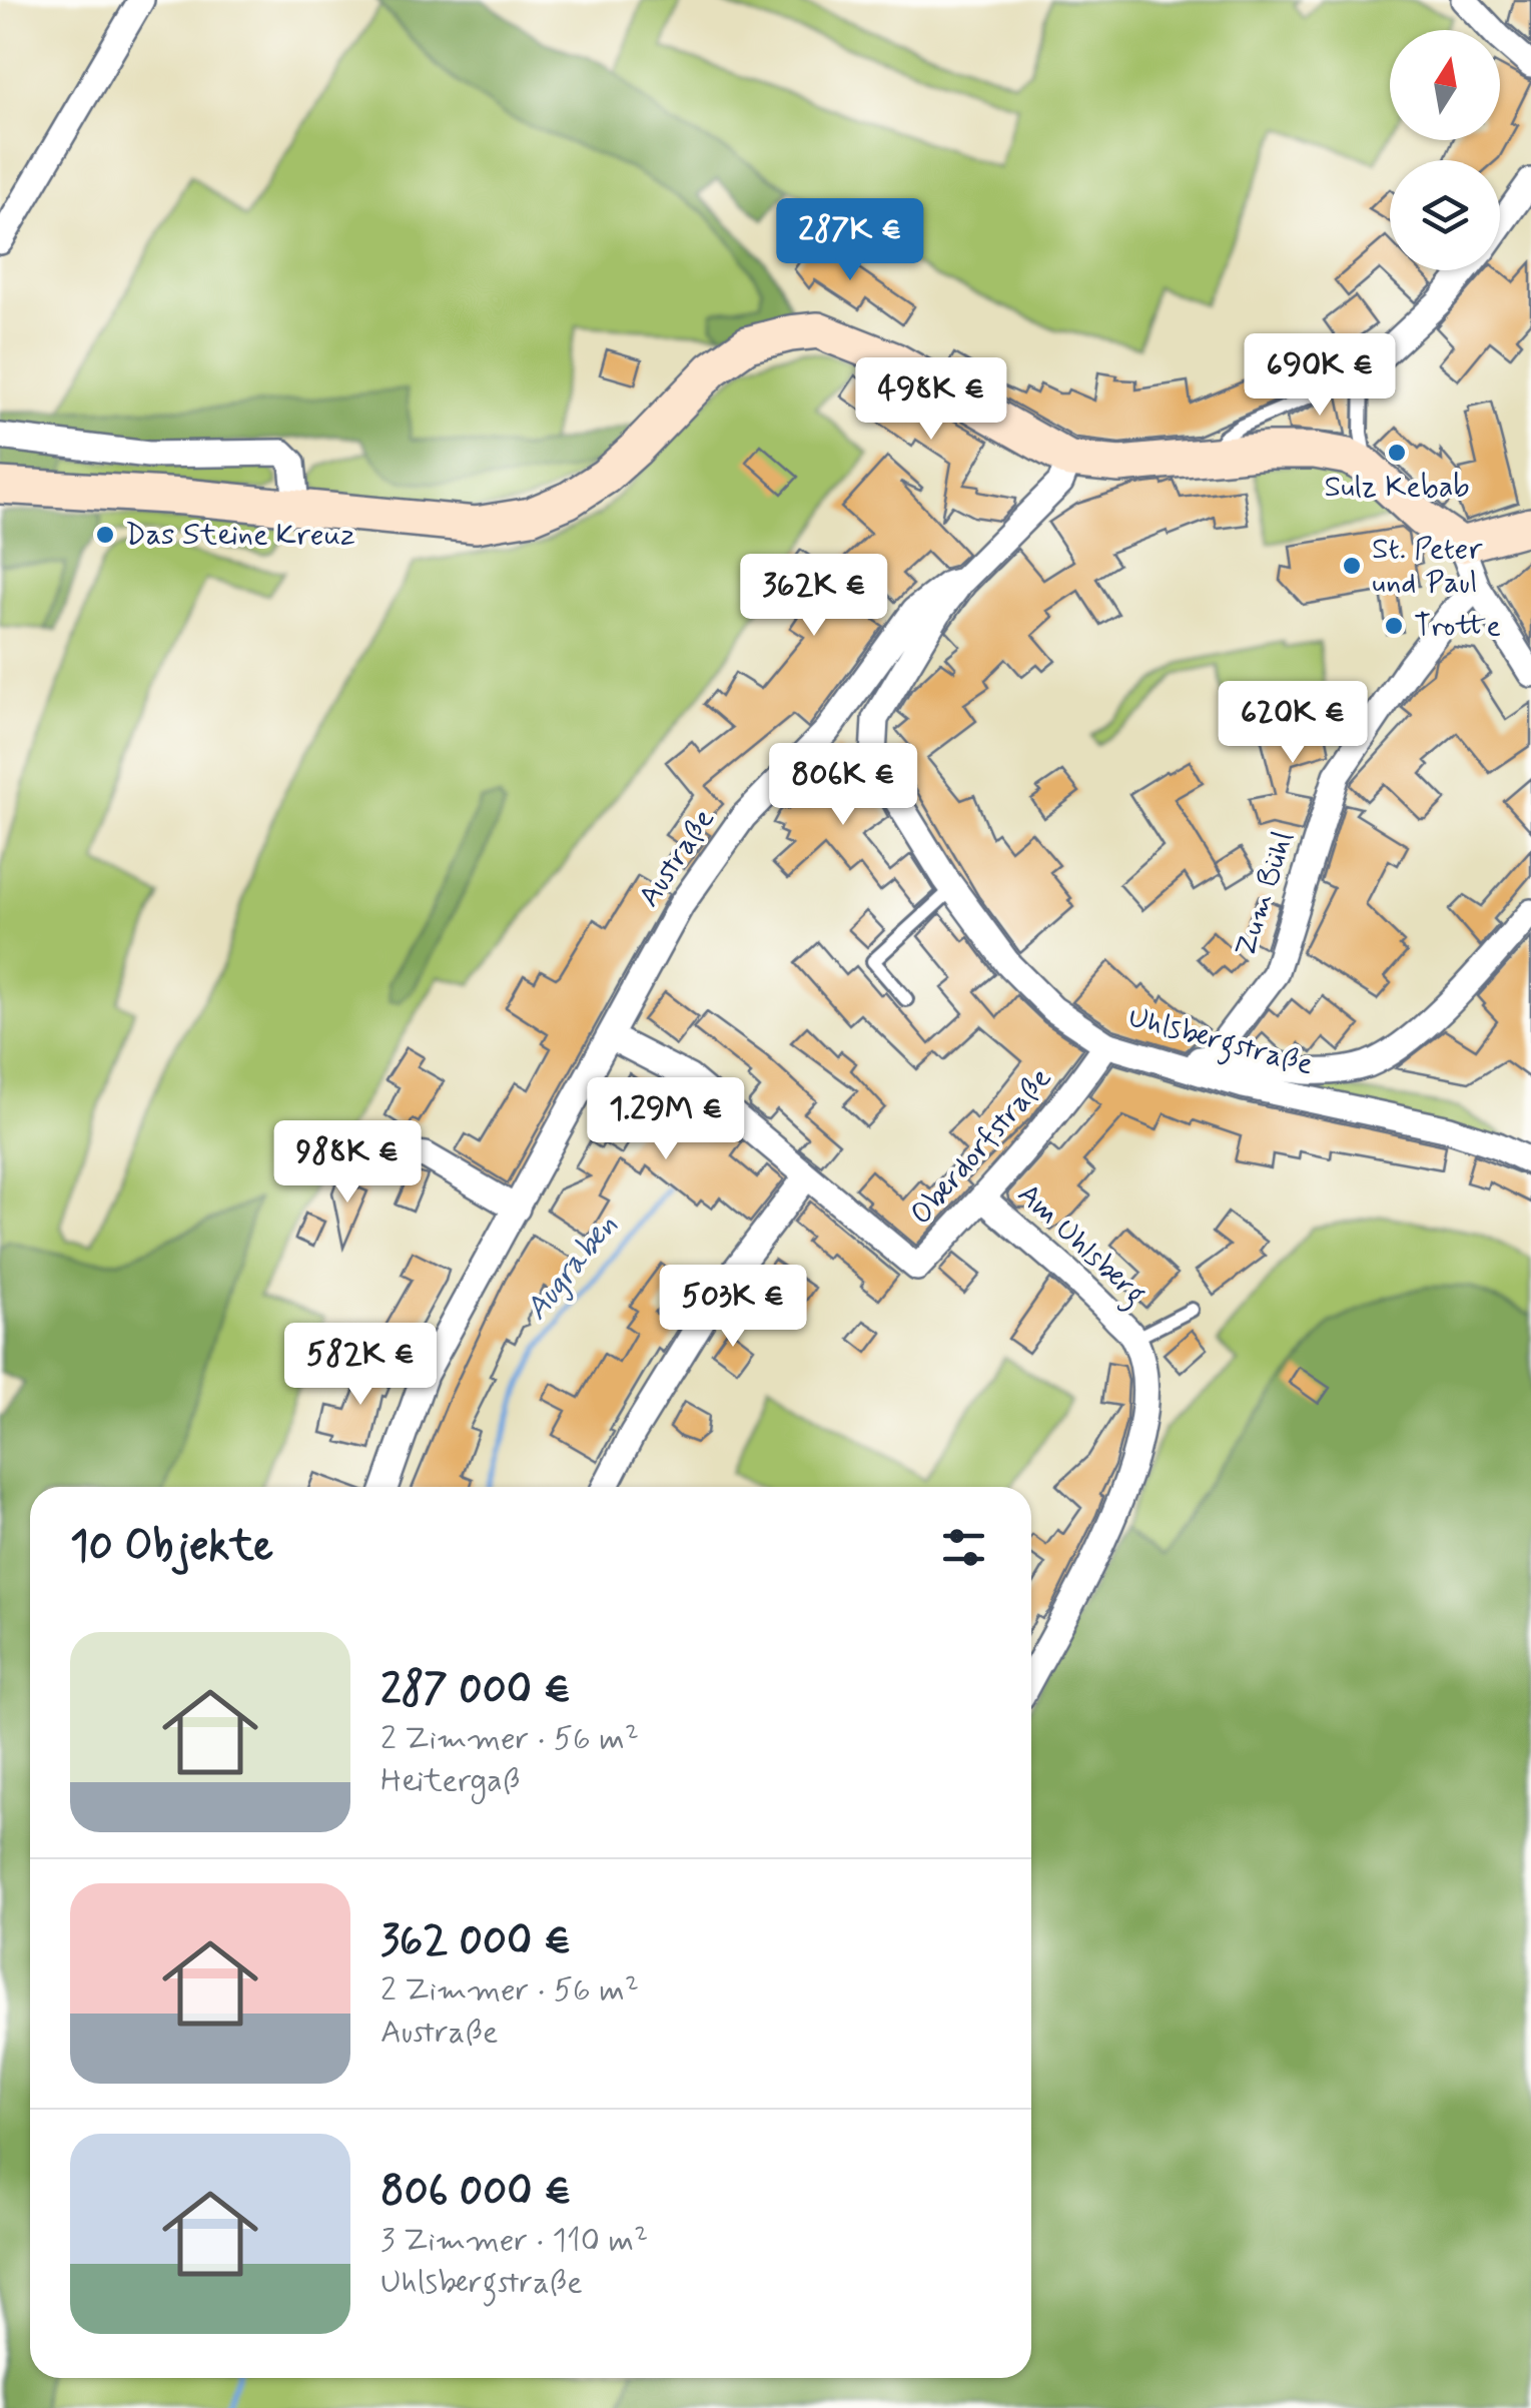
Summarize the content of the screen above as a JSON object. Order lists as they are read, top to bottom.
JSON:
{
  "streets": {
    "street": [
      "Austraße",
      "Zum Bühl",
      "Uhlsbergstraße",
      "Oberdorfstraße",
      "Am Uhlsberg"
    ]
  },
  "crossings": [
    ["Austraße", "Uhlsbergstraße"],
    ["Austraße", "Oberdorfstraße"],
    ["Uhlsbergstraße", "Oberdorfstraße"],
    ["Oberdorfstraße", "Am Uhlsberg"]
  ],
  "water": ["Augraben"],
  "places": [
    "Sulz Kebab",
    "Das Steine Kreuz",
    "St. Peter und Paul",
    "Trotte"
  ],
  "north": "top",
  "page": {
    "price": [
      "287K €",
      "690K €",
      "498K €",
      "362K €",
      "620K €",
      "806K €",
      "1.29M €",
      "988K €",
      "503K €",
      "582K €"
    ],
    "heading": "10 Objekte",
    "list": [
      {
        "name": "287 000 €",
        "note": "2 Zimmer · 56 m² · Heitergaß"
      },
      {
        "name": "362 000 €",
        "note": "2 Zimmer · 56 m² · Austraße"
      },
      {
        "name": "806 000 €",
        "note": "3 Zimmer · 110 m² · Uhlsbergstraße"
      }
    ]
  }
}
